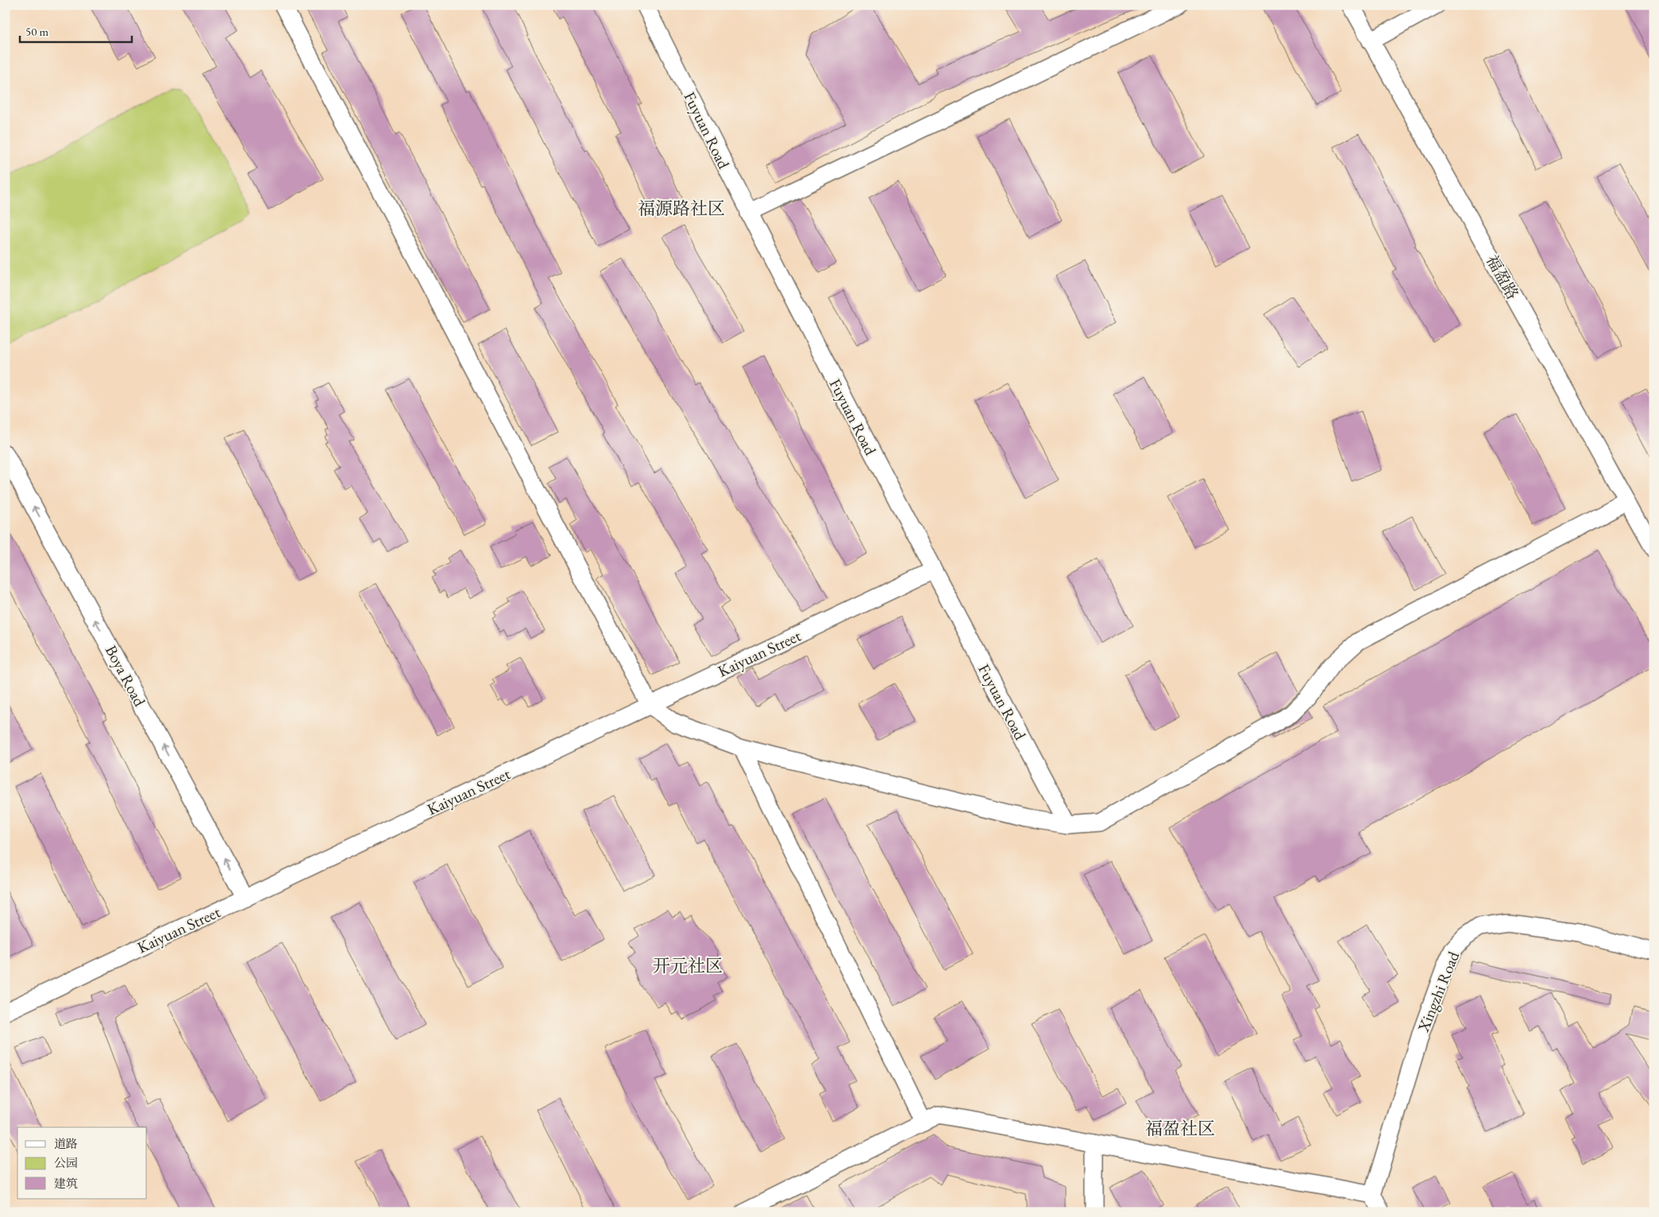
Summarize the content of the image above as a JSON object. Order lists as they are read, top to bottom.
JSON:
{
  "streets": {
    "street": [
      "Fuyuan Road",
      "福盈路",
      "Kaiyuan Street",
      "Boya Road",
      "Xingzhi Road"
    ]
  },
  "crossings": [
    ["Fuyuan Road", "Kaiyuan Street"],
    ["Kaiyuan Street", "Boya Road"]
  ],
  "one_way": ["Boya Road"],
  "districts": ["福源路社区", "开元社区", "福盈社区"],
  "legend": ["道路", "公园", "建筑"],
  "scale_bar": "50 m"
}
